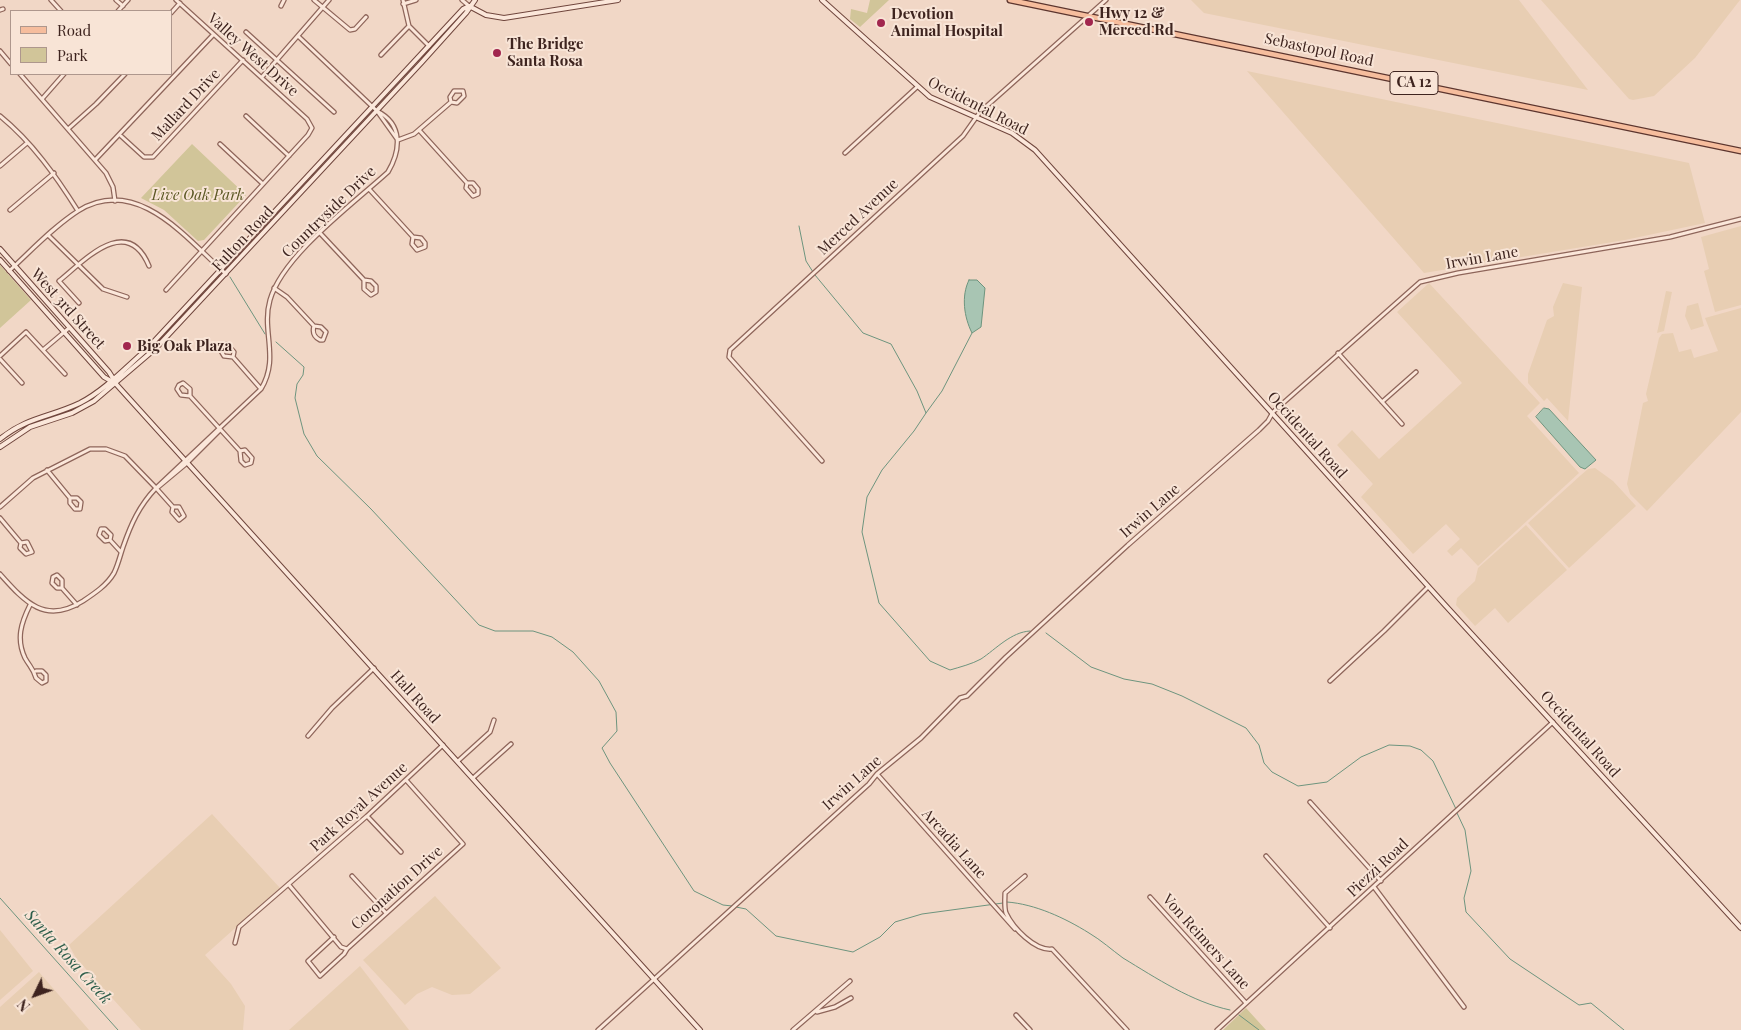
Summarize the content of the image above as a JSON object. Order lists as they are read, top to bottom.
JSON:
{
  "streets": {
    "main road": ["Sebastopol Road", "CA 12"],
    "street": [
      "Valley West Drive",
      "Mallard Drive",
      "Occidental Road",
      "Countryside Drive",
      "Merced Avenue",
      "Fulton Road",
      "Irwin Lane",
      "West 3rd Street",
      "Hall Road",
      "Park Royal Avenue",
      "Arcadia Lane",
      "Piezzi Road",
      "Coronation Drive",
      "Von Reimers Lane"
    ]
  },
  "crossings": [
    ["Sebastopol Road", "Merced Avenue"],
    ["Valley West Drive", "Mallard Drive"],
    ["Occidental Road", "Merced Avenue"],
    ["Occidental Road", "Irwin Lane"],
    ["Occidental Road", "Piezzi Road"],
    ["Countryside Drive", "Hall Road"],
    ["Fulton Road", "West 3rd Street"],
    ["Fulton Road", "Hall Road"],
    ["Irwin Lane", "Hall Road"],
    ["Irwin Lane", "Arcadia Lane"],
    ["West 3rd Street", "Hall Road"],
    ["Hall Road", "Park Royal Avenue"],
    ["Park Royal Avenue", "Coronation Drive"],
    ["Piezzi Road", "Von Reimers Lane"]
  ],
  "water": ["Santa Rosa Creek"],
  "parks": ["Live Oak Park"],
  "places": [
    "Hwy 12 & Merced Rd",
    "Devotion Animal Hospital",
    "The Bridge Santa Rosa",
    "Big Oak Plaza"
  ],
  "legend": ["Road", "Park"],
  "north": "bottom left"
}
